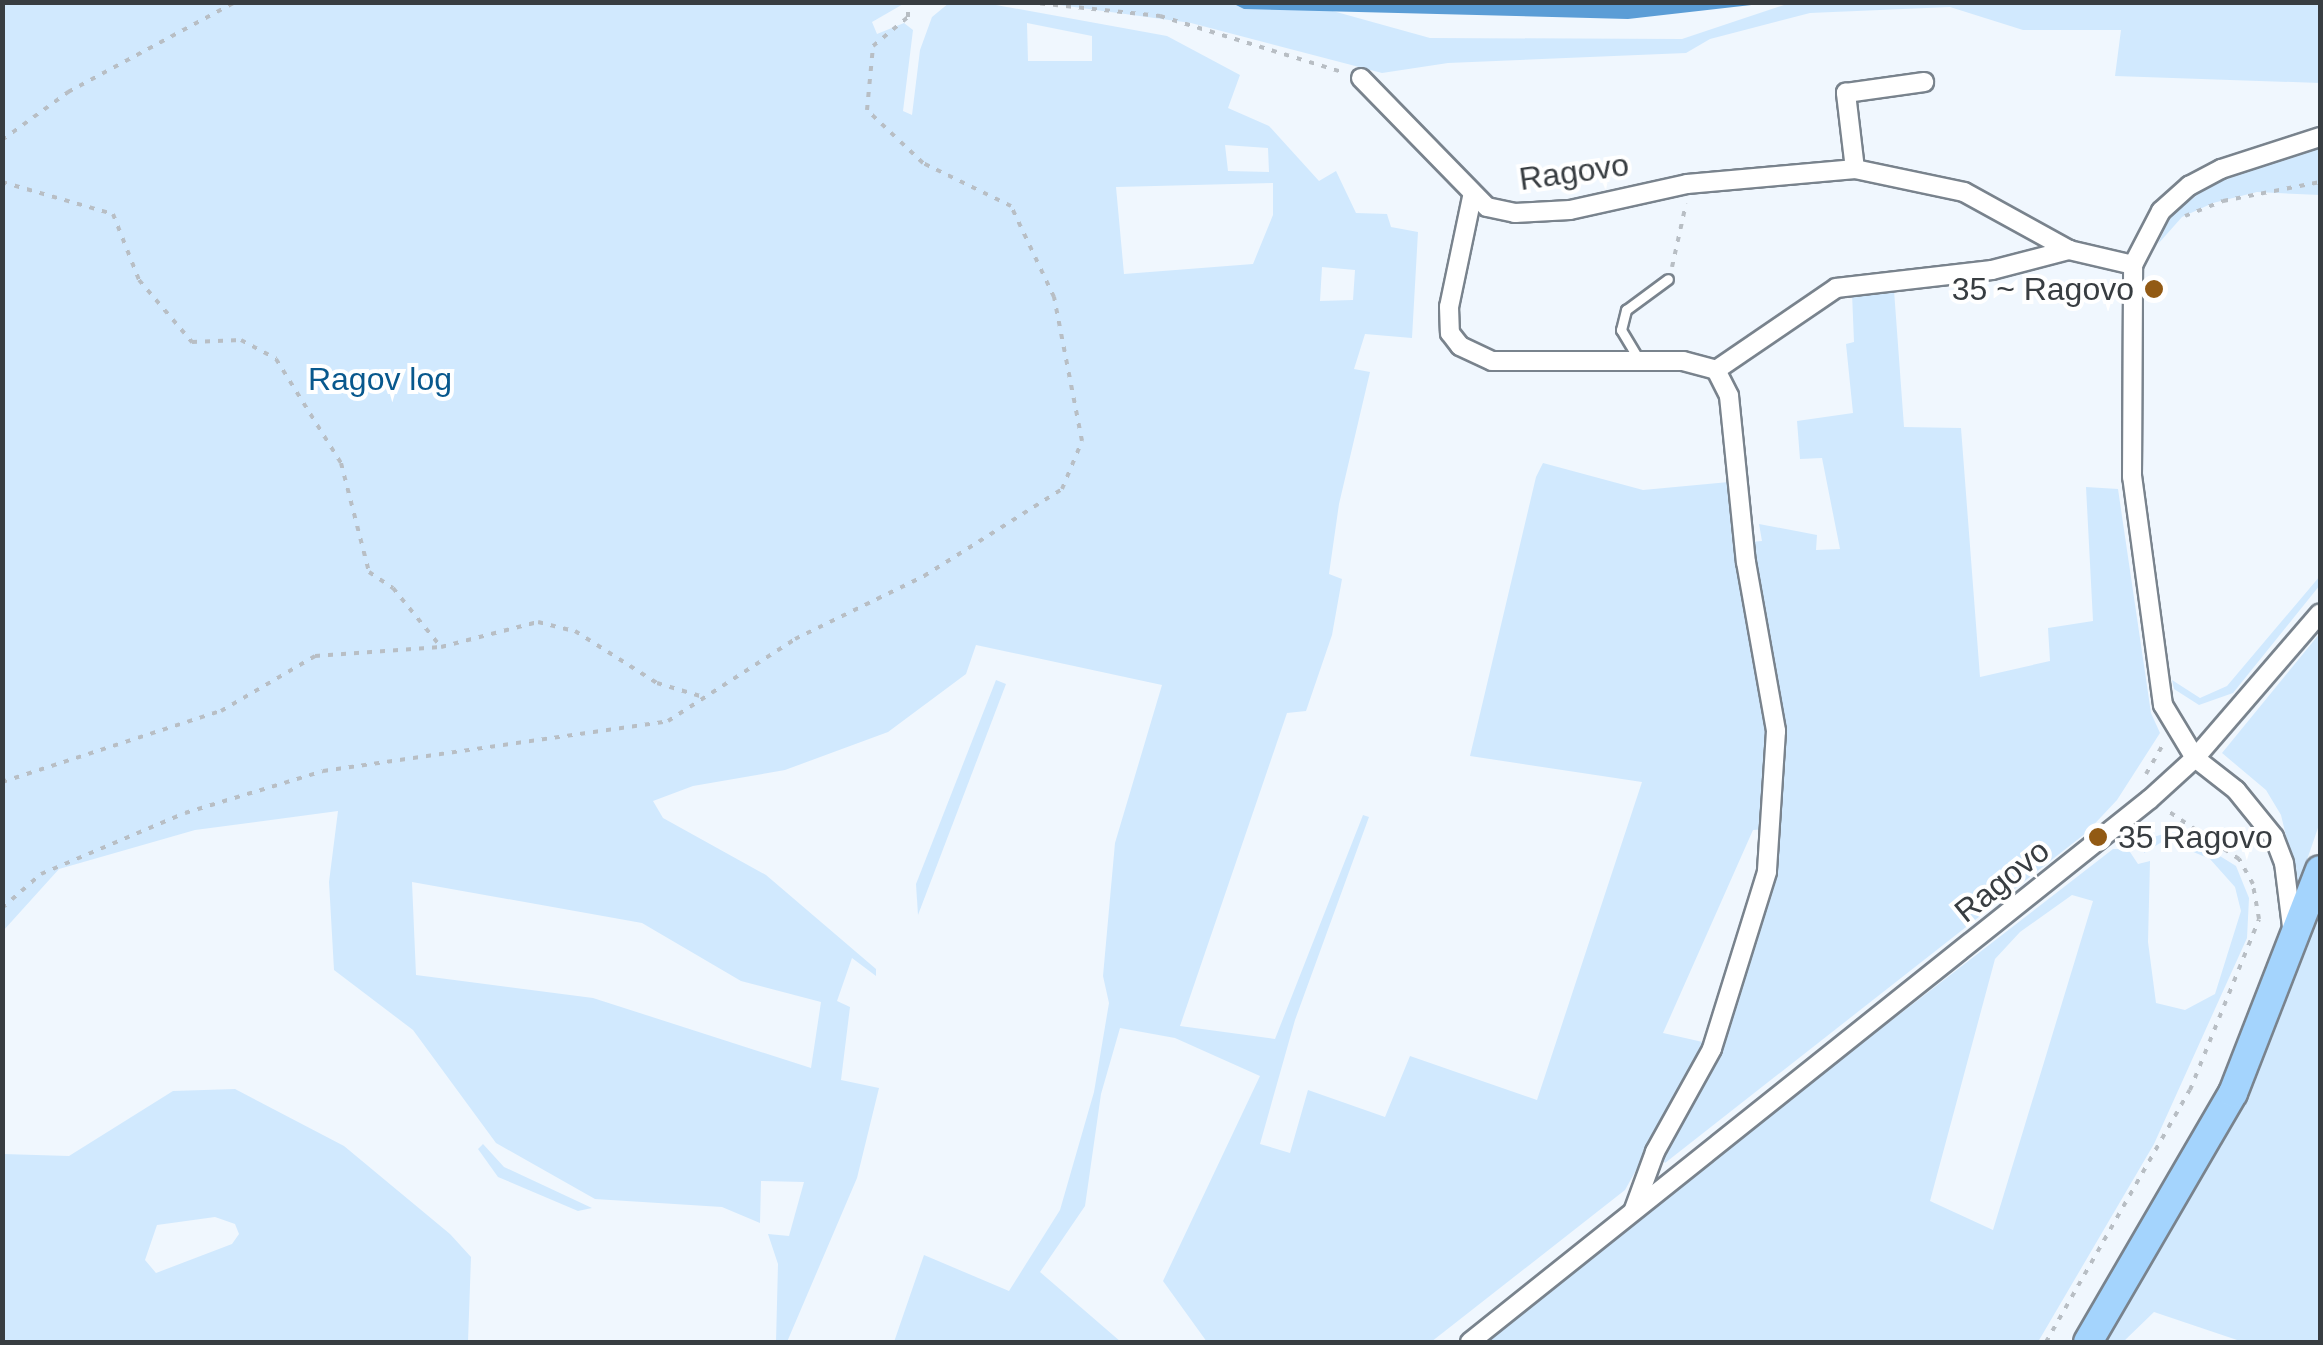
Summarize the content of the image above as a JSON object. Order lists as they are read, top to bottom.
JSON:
{
  "streets": {
    "street": ["Ragovo"]
  },
  "parks": ["Ragov log"],
  "places": ["35 ~ Ragovo", "35 Ragovo"]
}
